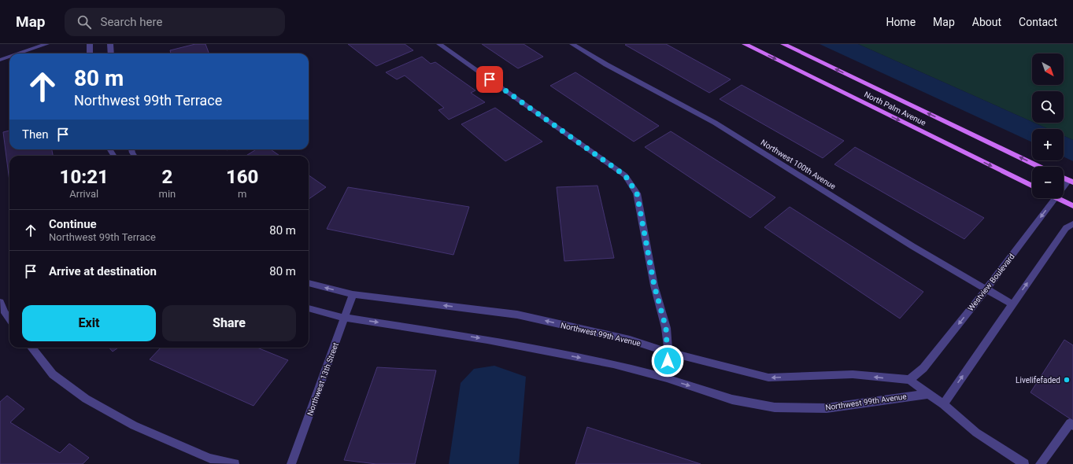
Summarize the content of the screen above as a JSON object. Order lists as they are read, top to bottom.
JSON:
{
  "streets": {
    "main road": ["North Palm Avenue"],
    "street": [
      "Northwest 100th Avenue",
      "Westview Boulevard",
      "Northwest 99th Avenue",
      "Northwest 13th Street"
    ]
  },
  "crossings": [
    ["Northwest 100th Avenue", "Westview Boulevard"],
    ["Westview Boulevard", "Northwest 99th Avenue"],
    ["Northwest 99th Avenue", "Northwest 13th Street"]
  ],
  "places": ["Livelifefaded"],
  "north": "bottom right",
  "page": {
    "header": "Map",
    "search": "Search here",
    "nav": [
      "Home",
      "Map",
      "About",
      "Contact"
    ],
    "map_buttons": ["+", "−"],
    "turn": ["80 m", "Northwest 99th Terrace"],
    "then": "Then",
    "eta": [
      "10:21",
      "Arrival",
      "2",
      "min",
      "160",
      "m"
    ],
    "list": [
      {
        "name": "Continue",
        "note": "Northwest 99th Terrace",
        "value": "80 m"
      },
      {
        "name": "Arrive at destination",
        "value": "80 m"
      }
    ],
    "buttons": ["Exit", "Share"]
  }
}
